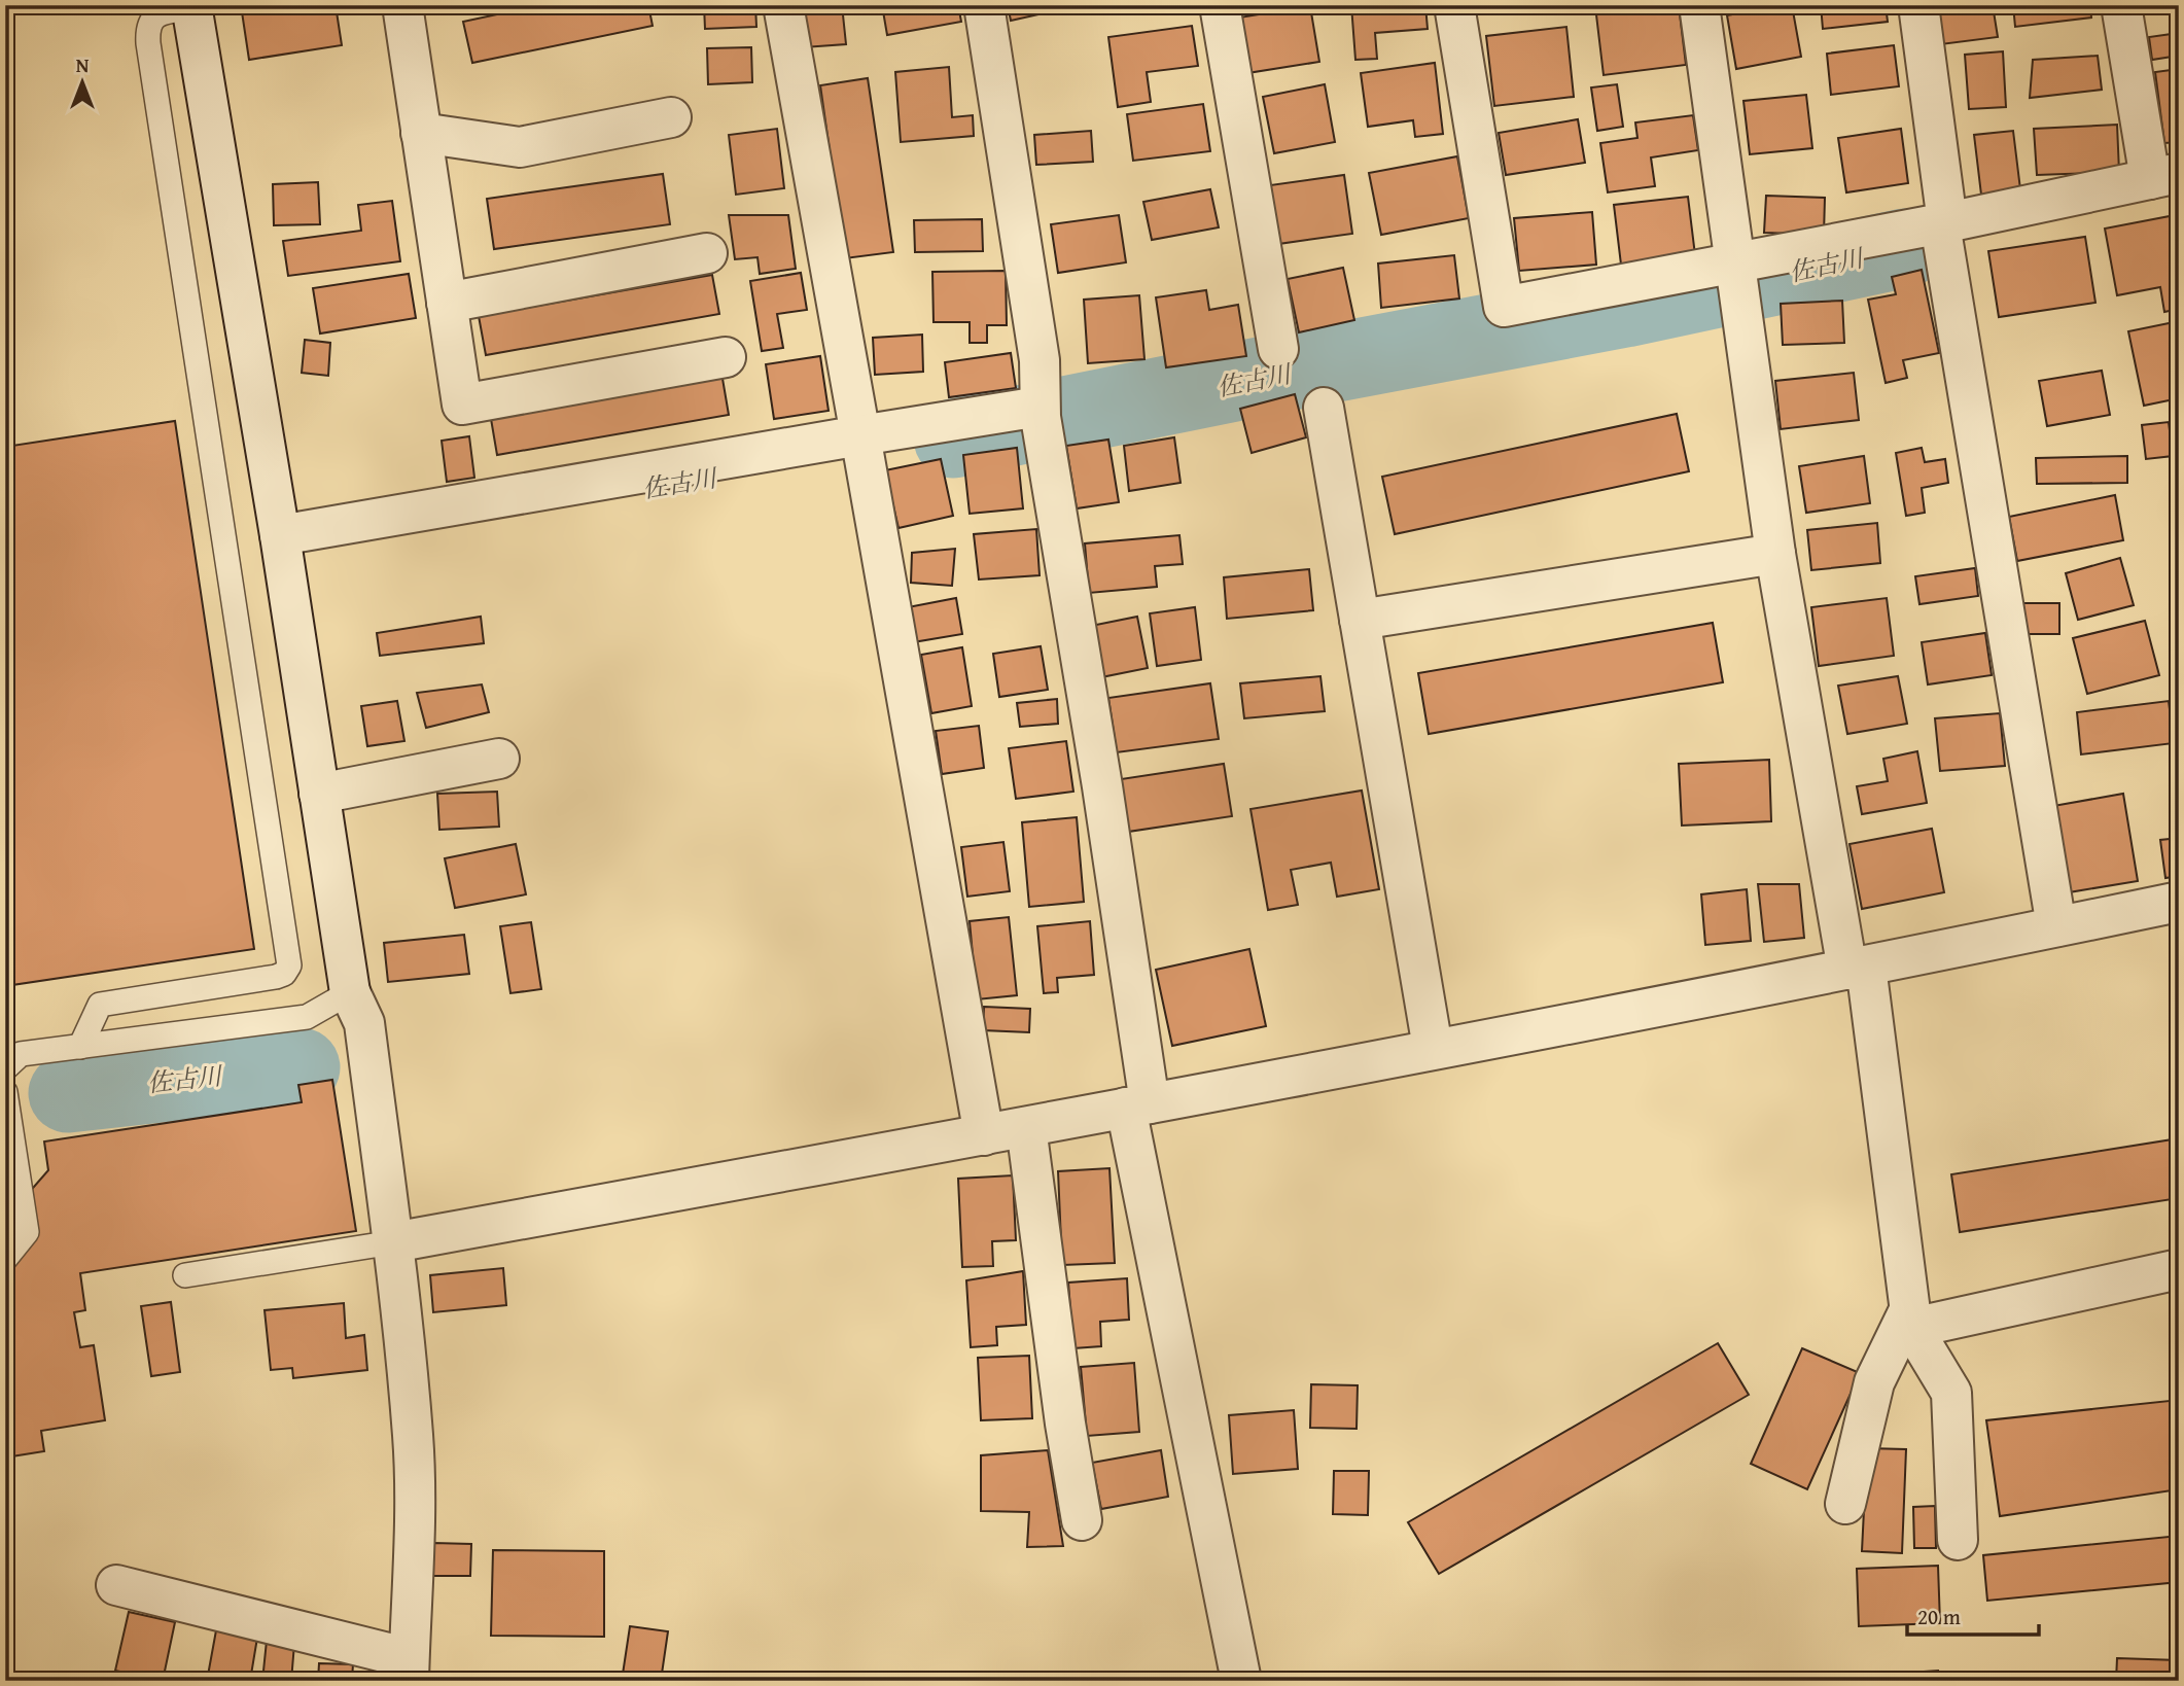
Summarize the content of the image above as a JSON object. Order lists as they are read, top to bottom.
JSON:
{
  "water": ["佐古川"],
  "scale_bar": "20 m",
  "north": "top"
}
